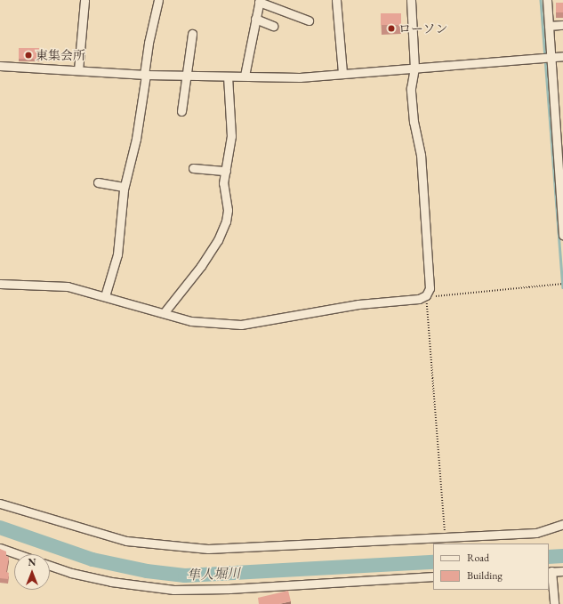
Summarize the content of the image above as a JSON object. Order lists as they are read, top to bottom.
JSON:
{
  "water": ["隼人堀川"],
  "places": ["ローソン", "東集会所"],
  "legend": ["Road", "Building"],
  "north": "top"
}
